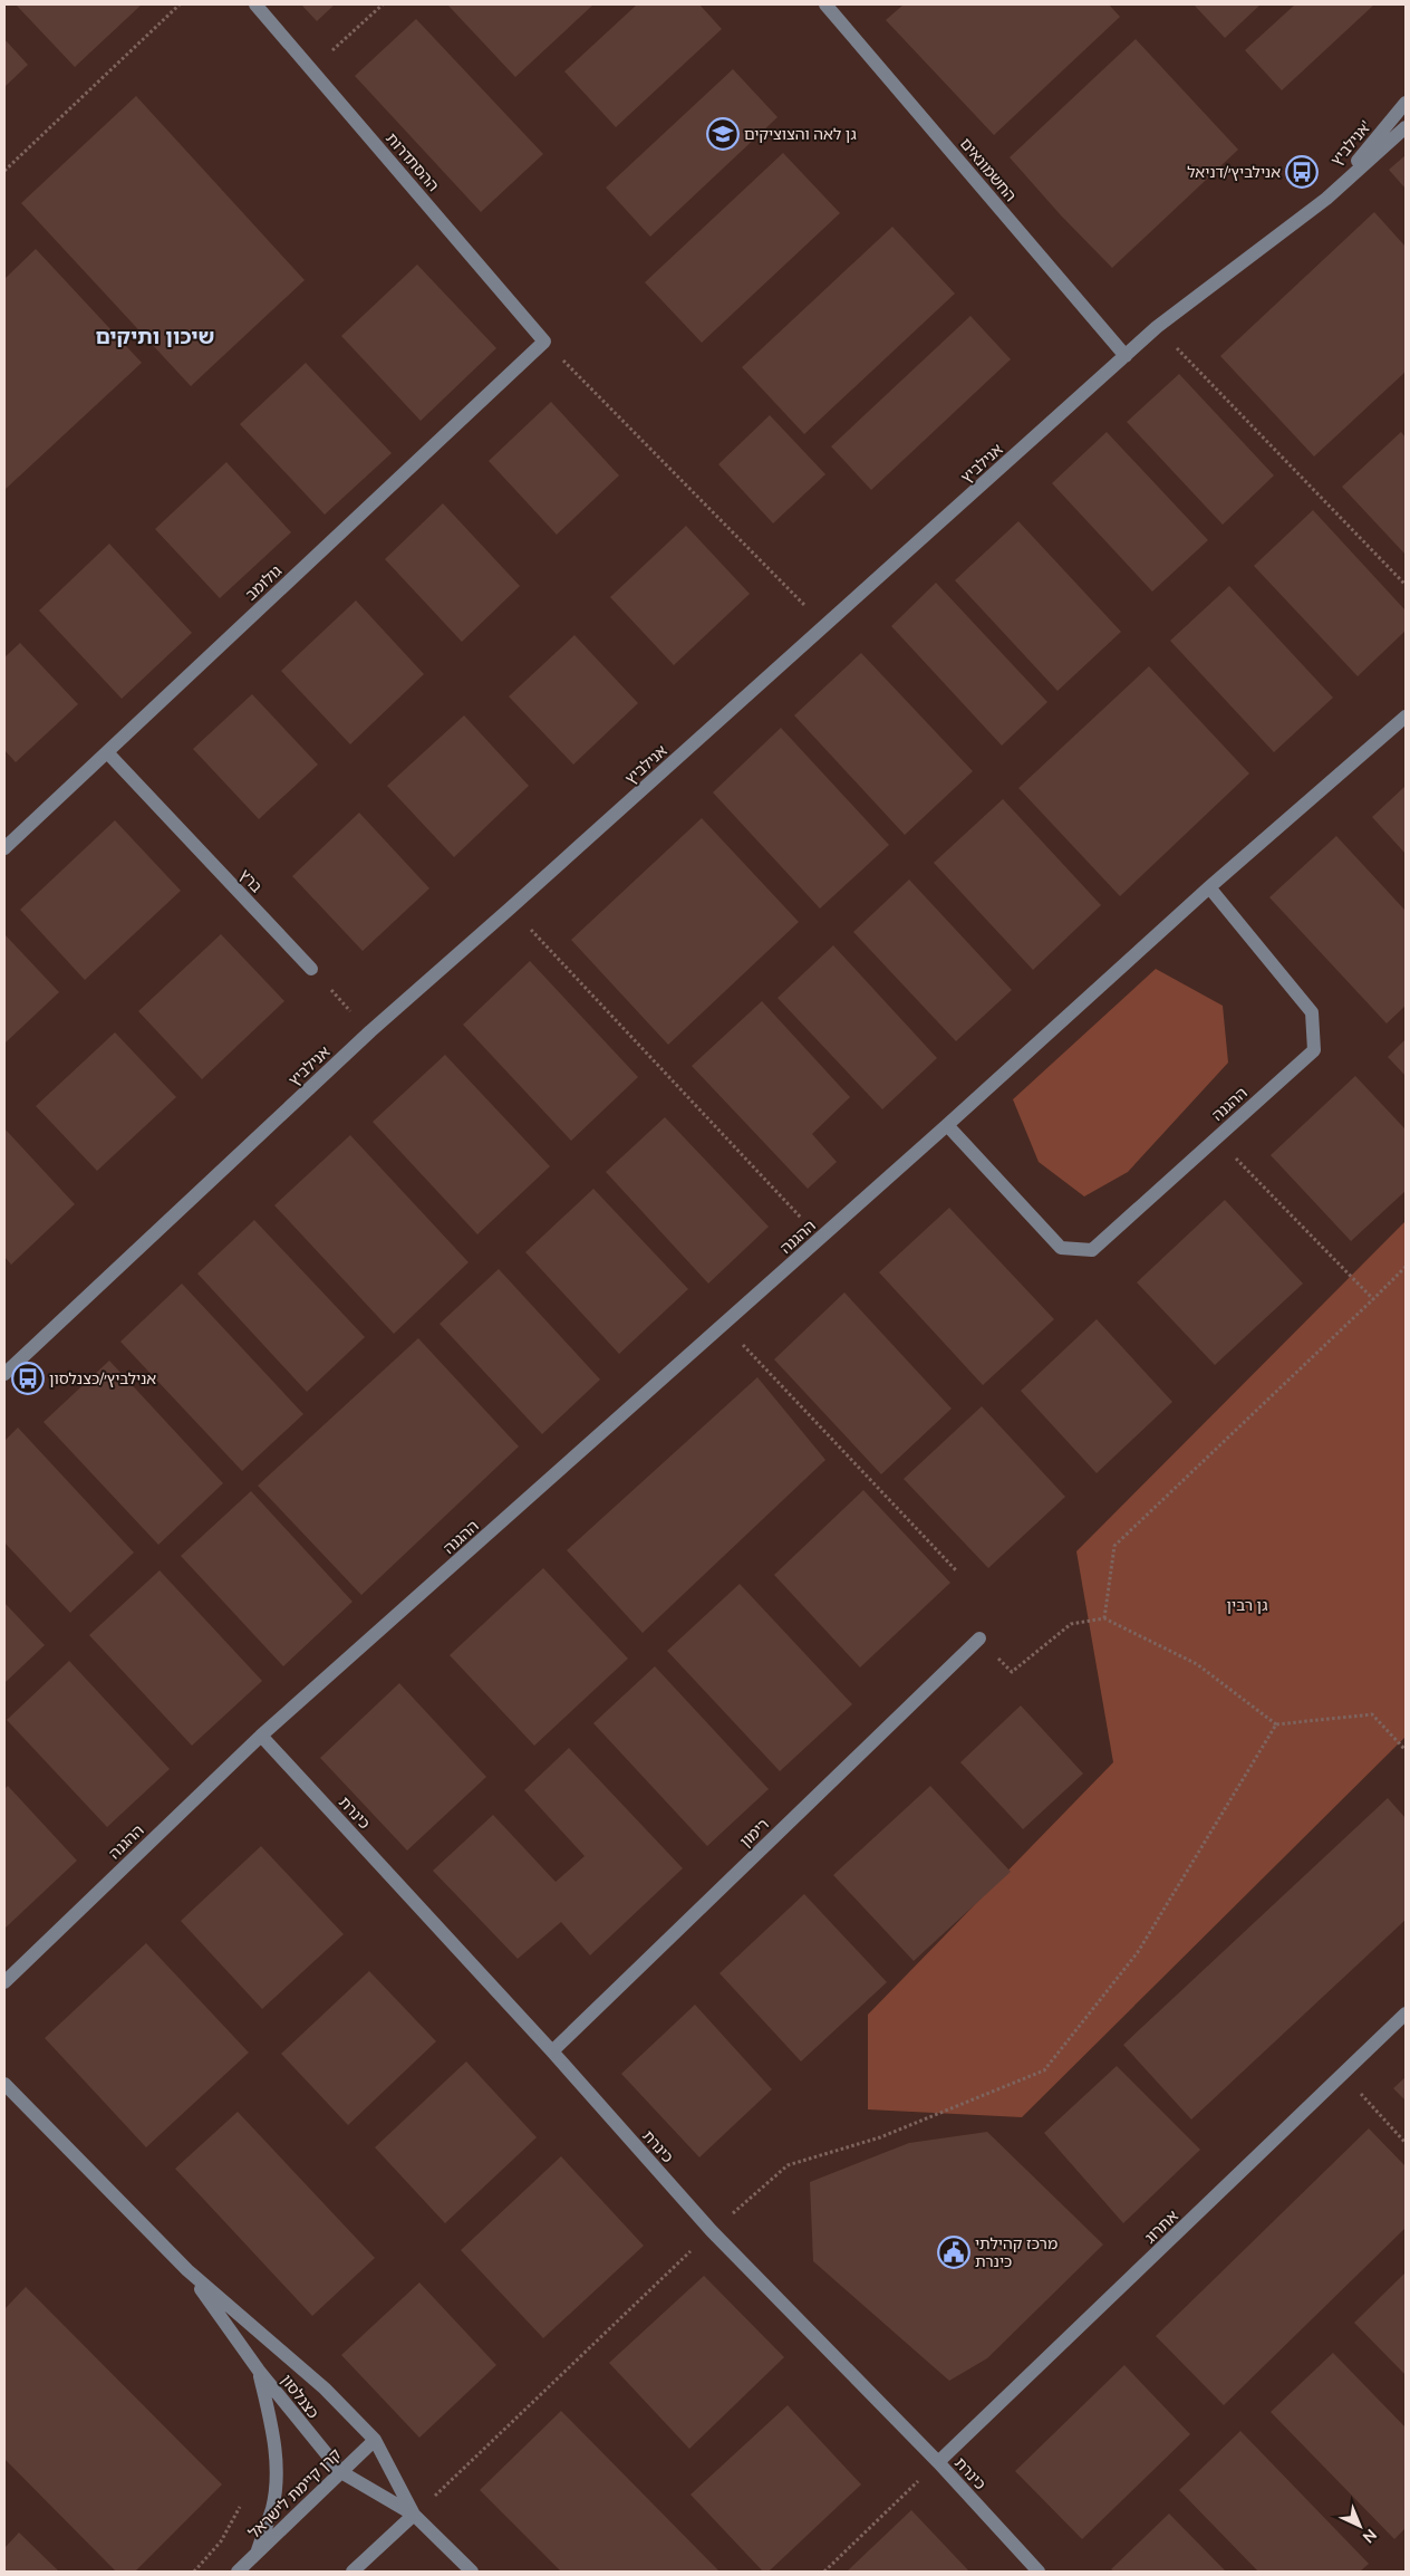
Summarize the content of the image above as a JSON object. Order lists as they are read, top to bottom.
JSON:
{
  "streets": {
    "street": [
      "אנילביץ'",
      "ההסתדרות",
      "החשמונאים",
      "אנילביץ",
      "גולומב",
      "ברץ",
      "ההגנה",
      "כינרת",
      "רימון",
      "אתרוג",
      "כצנלסון",
      "קרן קיימת לישראל"
    ]
  },
  "crossings": [
    ["אנילביץ'", "אנילביץ"],
    ["ההסתדרות", "גולומב"],
    ["החשמונאים", "אנילביץ"],
    ["גולומב", "ברץ"],
    ["ההגנה", "כינרת"],
    ["כינרת", "רימון"],
    ["כינרת", "אתרוג"],
    ["כצנלסון", "קרן קיימת לישראל"]
  ],
  "districts": ["שיכון ותיקים"],
  "parks": ["גן רבין"],
  "places": {
    "school or university": ["גן לאה והצוציקים"],
    "bus stop": ["אנילביץ׳/דניאל", "אנילביץ׳/כצנלסון"],
    "public building": ["מרכז קהילתי כינרת"]
  },
  "north": "bottom right"
}
